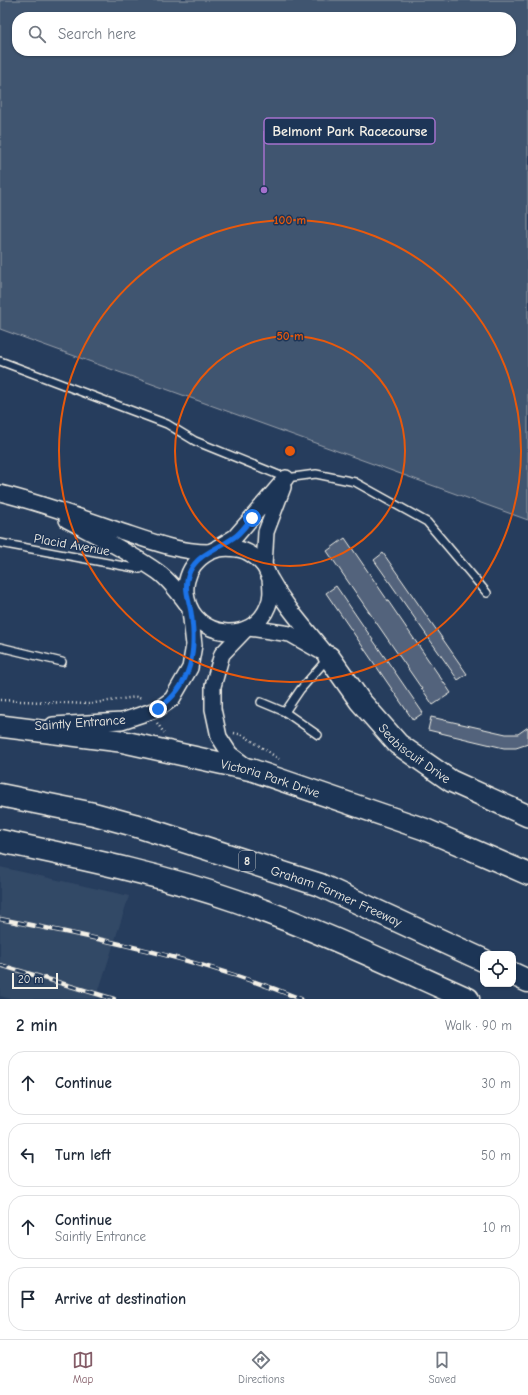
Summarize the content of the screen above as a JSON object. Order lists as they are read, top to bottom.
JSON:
{
  "streets": {
    "highway": ["8", "Graham Farmer Freeway"],
    "street": ["Saintly Entrance", "Seabiscuit Drive", "Victoria Park Drive"],
    "lane": ["Placid Avenue"]
  },
  "crossings": [
    ["Saintly Entrance", "Victoria Park Drive"]
  ],
  "places": ["Belmont Park Racecourse"],
  "scale_bar": "20 m",
  "page": {
    "search": "Search here",
    "scale": "20 m",
    "heading": ["2 min", "Walk · 90 m"],
    "list": [
      ["Continue", "30 m"],
      ["Turn left", "50 m"],
      ["Continue", "Saintly Entrance", "10 m"],
      "Arrive at destination"
    ],
    "nav": ["Map", "Directions", "Saved"]
  },
  "rings": ["100 m", "50 m"]
}
